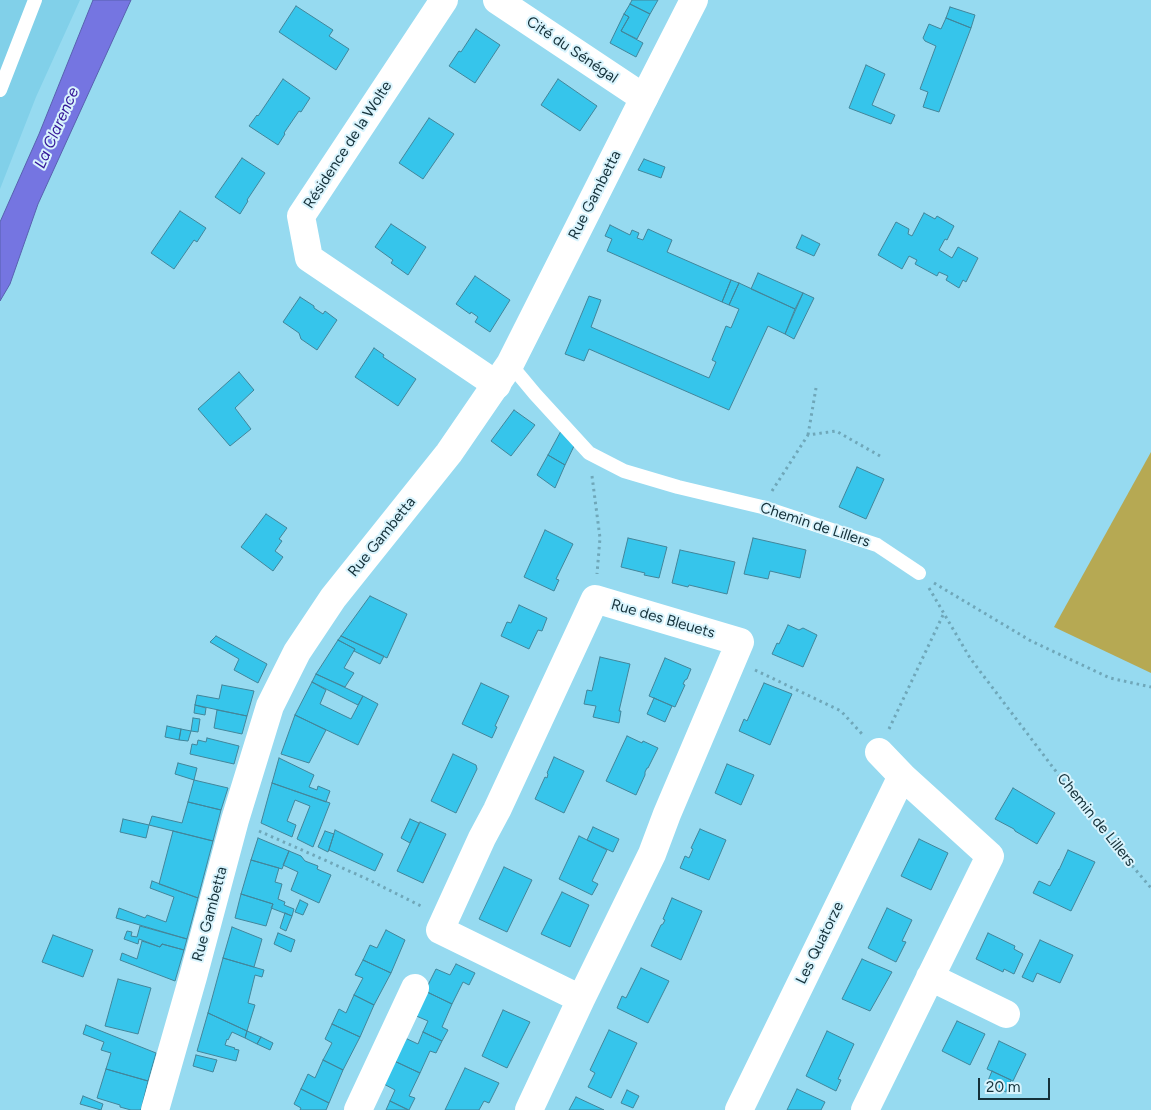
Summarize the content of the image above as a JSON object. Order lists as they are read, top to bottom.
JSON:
{
  "streets": {
    "street": [
      "Cité du Sénégal",
      "Résidence de la Wolte",
      "Rue Gambetta",
      "Rue des Bleuets",
      "Les Quatorze"
    ],
    "lane": ["Chemin de Lillers"]
  },
  "crossings": [
    ["Cité du Sénégal", "Rue Gambetta"],
    ["Résidence de la Wolte", "Rue Gambetta"],
    ["Résidence de la Wolte", "Chemin de Lillers"],
    ["Rue Gambetta", "Chemin de Lillers"]
  ],
  "water": ["La Clarence"],
  "scale_bar": "20 m"
}
